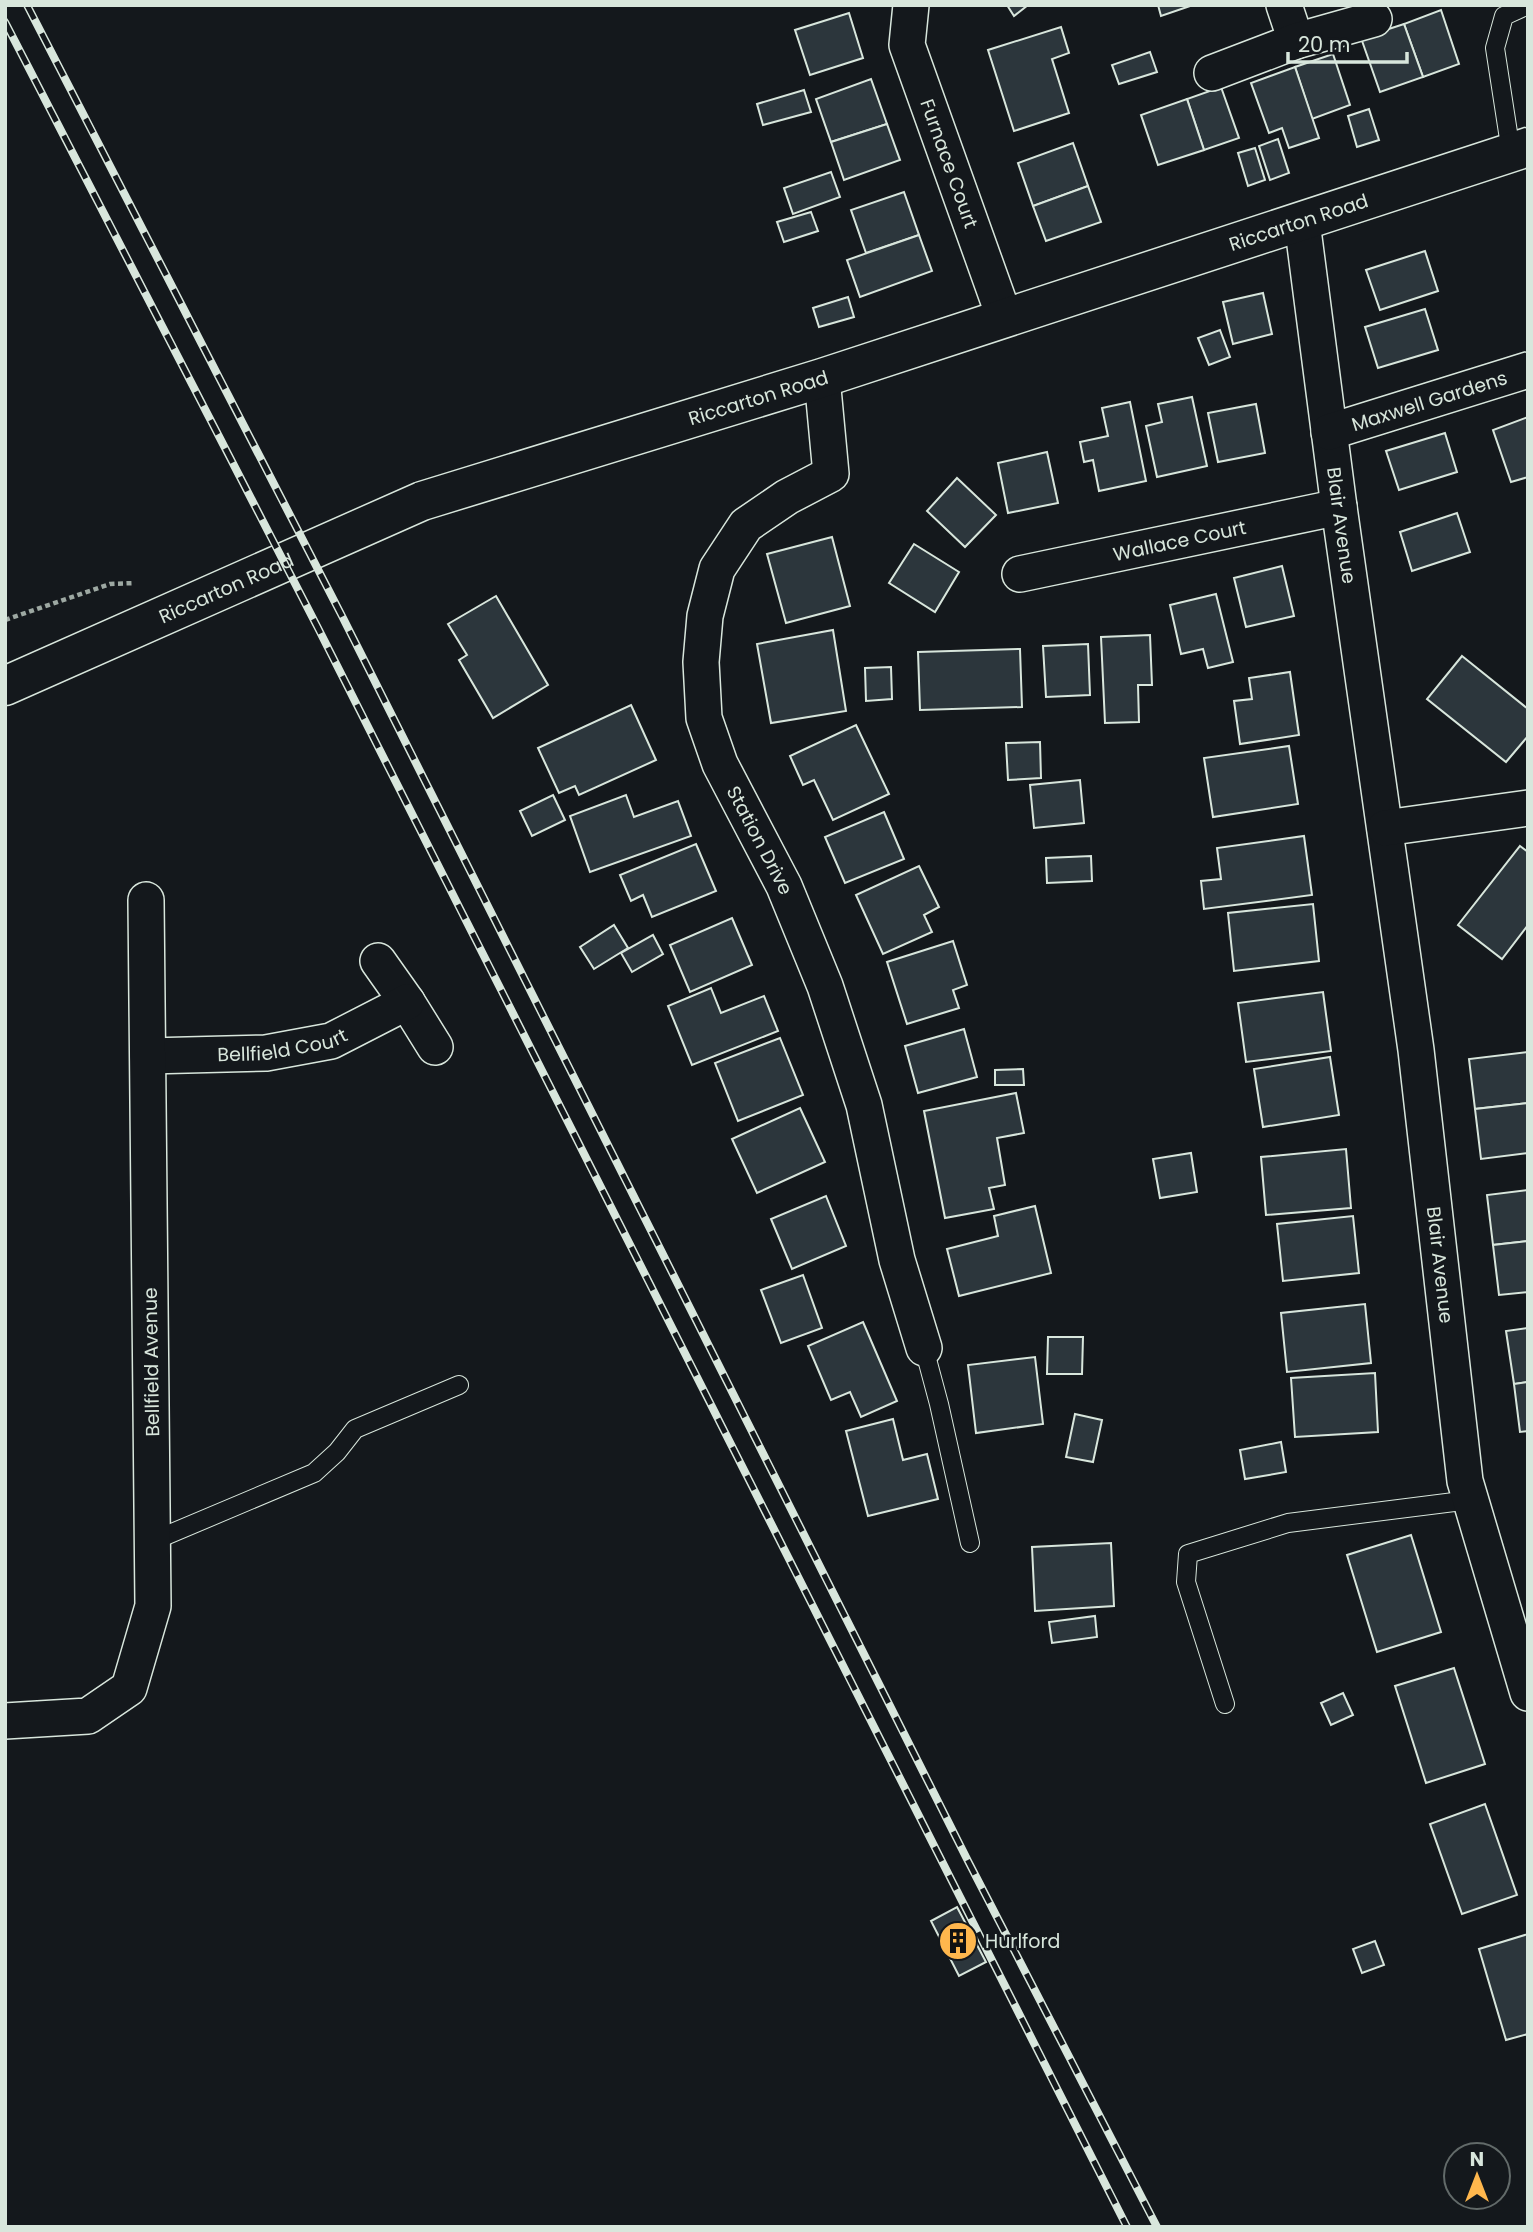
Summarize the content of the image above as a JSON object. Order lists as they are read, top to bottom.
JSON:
{
  "streets": {
    "main road": ["Riccarton Road"],
    "street": [
      "Furnace Court",
      "Maxwell Gardens",
      "Blair Avenue",
      "Wallace Court",
      "Station Drive",
      "Bellfield Court",
      "Bellfield Avenue"
    ]
  },
  "crossings": [
    ["Furnace Court", "Riccarton Road"],
    ["Riccarton Road", "Blair Avenue"],
    ["Riccarton Road", "Station Drive"],
    ["Maxwell Gardens", "Blair Avenue"],
    ["Blair Avenue", "Wallace Court"],
    ["Bellfield Court", "Bellfield Avenue"]
  ],
  "places": {
    "building": ["Hurlford"]
  },
  "scale_bar": "20 m",
  "north": "top"
}
